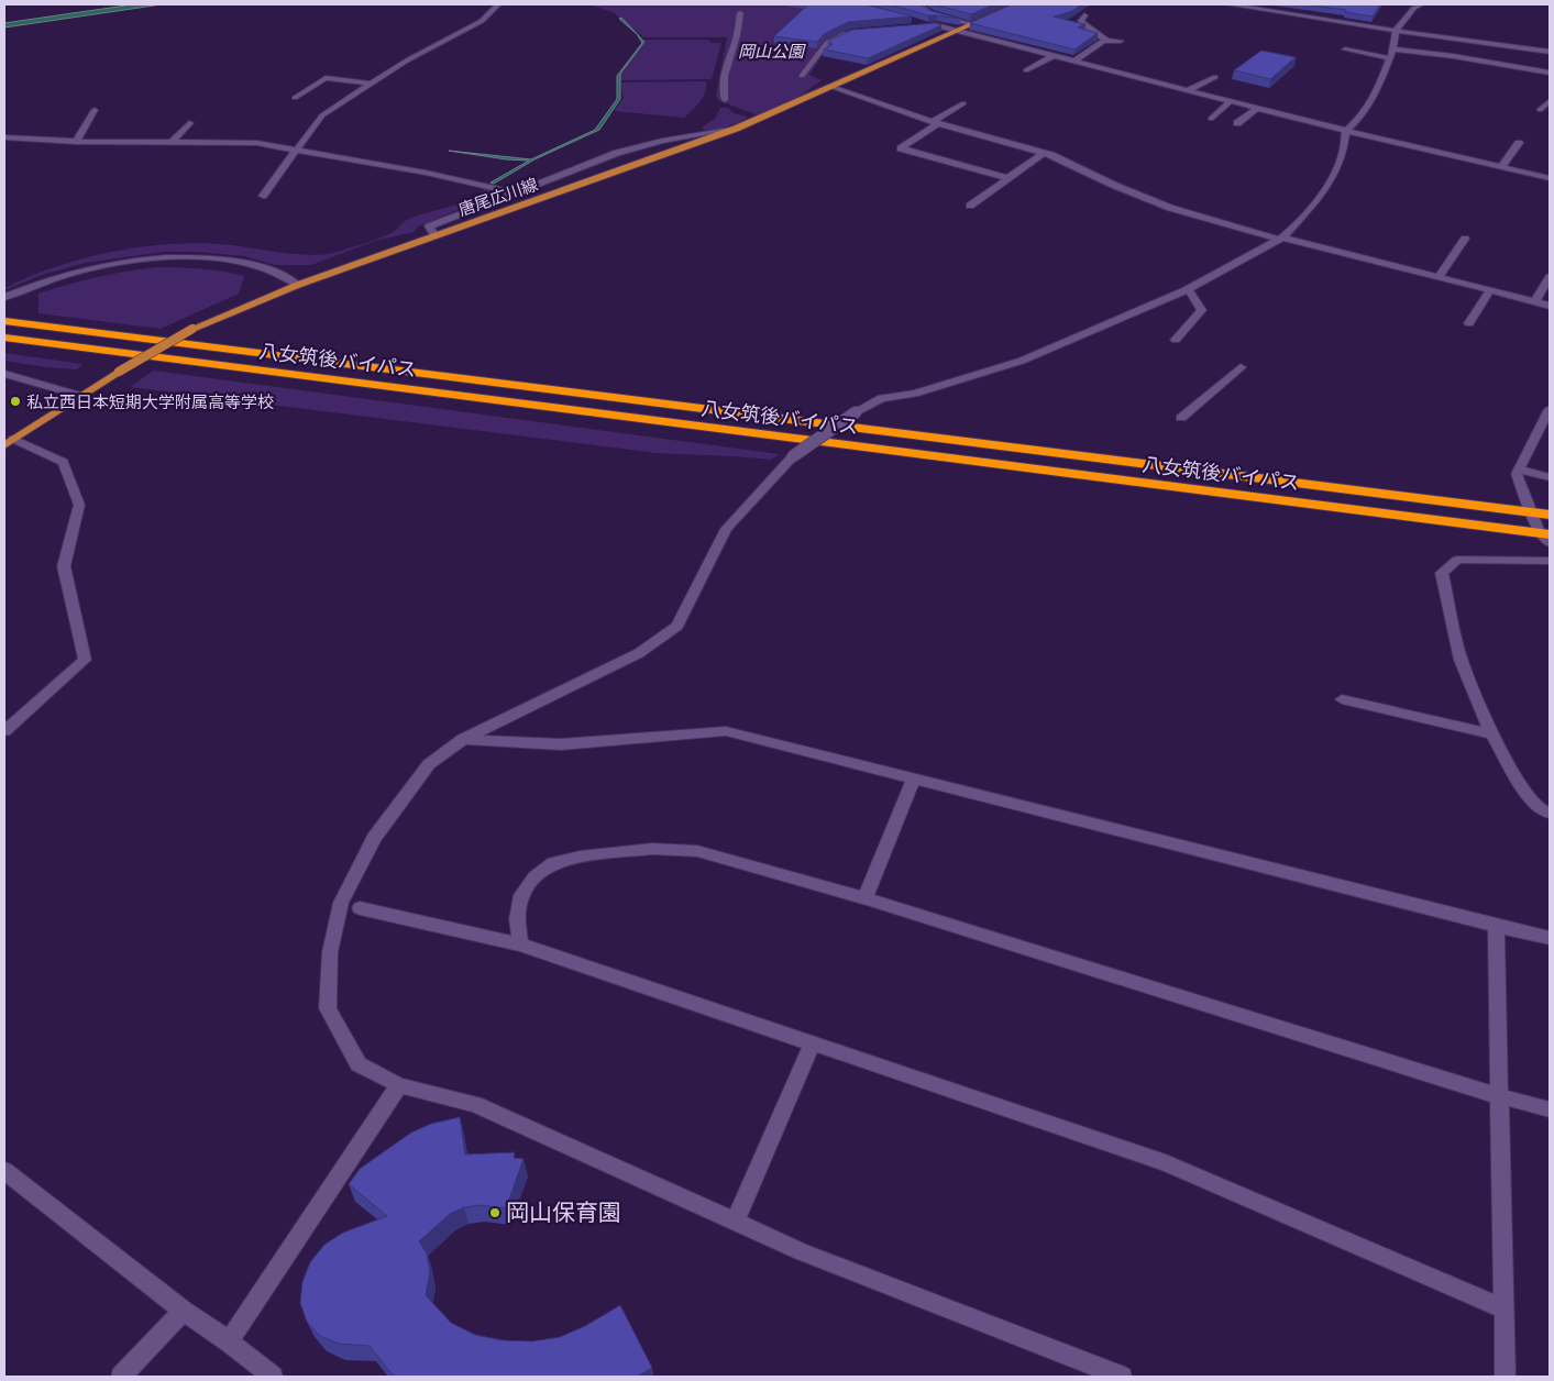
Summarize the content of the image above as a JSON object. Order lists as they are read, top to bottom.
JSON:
{
  "streets": {
    "highway": ["八女筑後バイパス"],
    "main road": ["唐尾広川線"]
  },
  "parks": ["岡山公園"],
  "places": ["私立西日本短期大学附属高等学校", "岡山保育園"]
}
